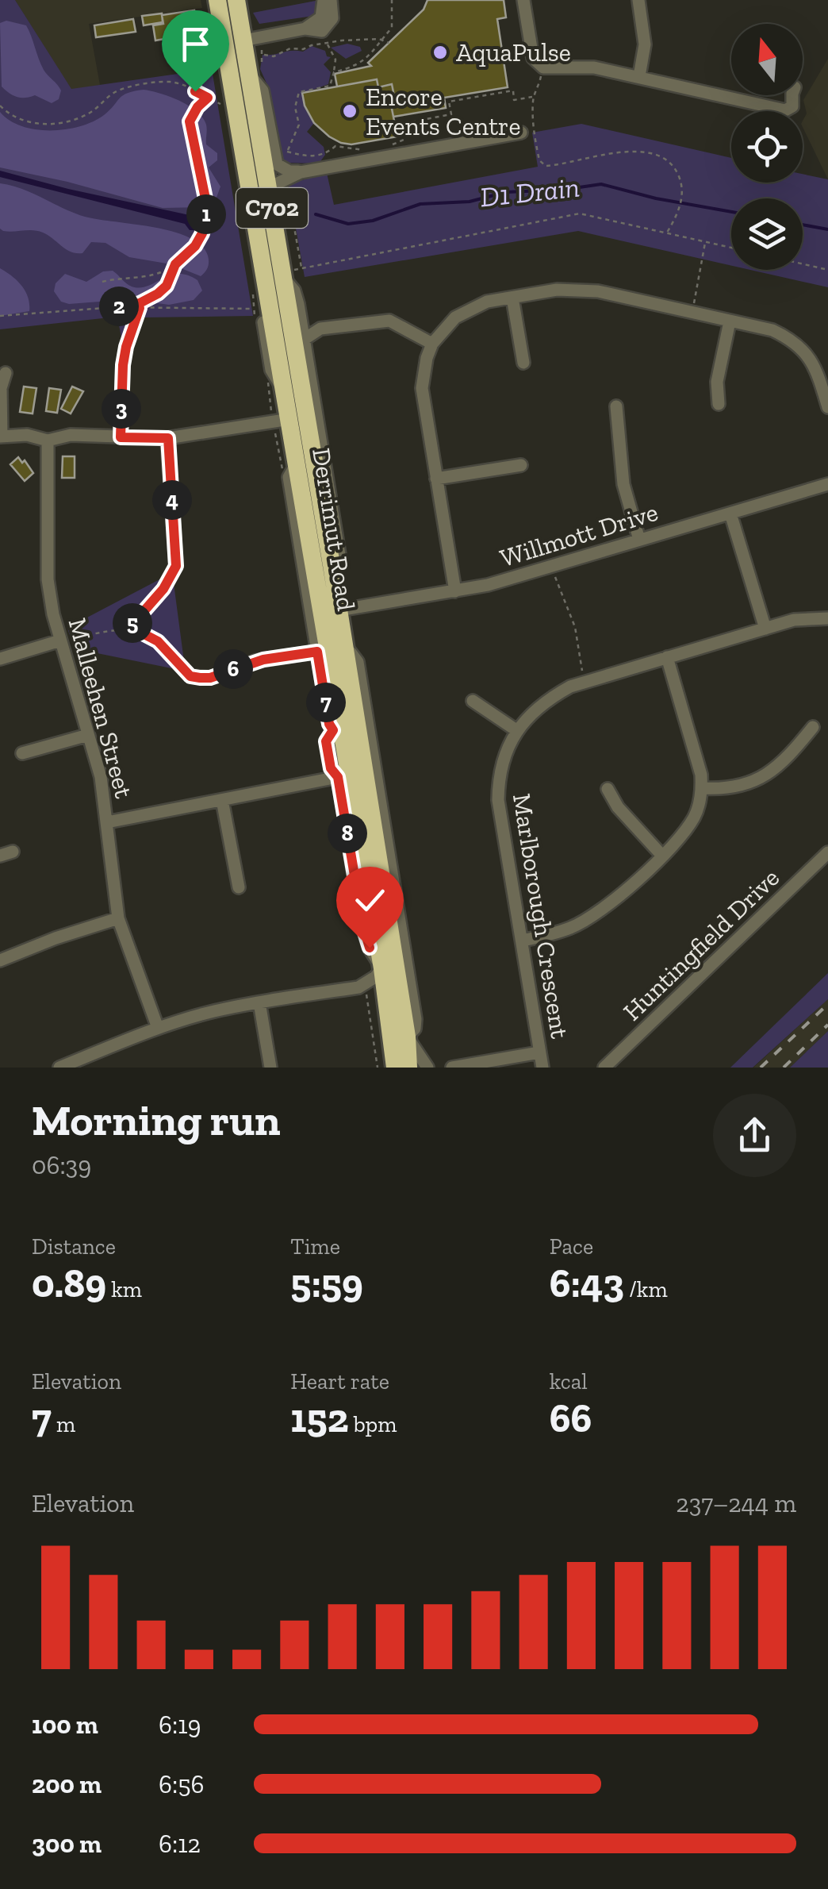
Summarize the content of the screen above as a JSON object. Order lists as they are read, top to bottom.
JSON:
{
  "streets": {
    "highway": ["C702", "Derrimut Road"],
    "street": [
      "Willmott Drive",
      "Malleehen Street",
      "Marlborough Crescent",
      "Huntingfield Drive"
    ]
  },
  "crossings": [
    ["Derrimut Road", "Willmott Drive"]
  ],
  "water": ["D1 Drain"],
  "places": ["AquaPulse", "Encore Events Centre"],
  "north": "top",
  "page": {
    "pins": [
      "1",
      "2",
      "3",
      "4",
      "5",
      "6",
      "7",
      "8"
    ],
    "heading": ["Morning run", "06:39"],
    "stats": [
      ["Distance", "0.89 km"],
      ["Time", "5:59"],
      ["Pace", "6:43 /km"],
      ["Elevation", "7 m"],
      ["Heart rate", "152 bpm"],
      ["kcal", "66"]
    ],
    "chart": ["Elevation", "237–244 m"],
    "list": [
      {
        "name": "100 m",
        "note": "6:19"
      },
      {
        "name": "200 m",
        "note": "6:56"
      },
      {
        "name": "300 m",
        "note": "6:12"
      }
    ]
  }
}
